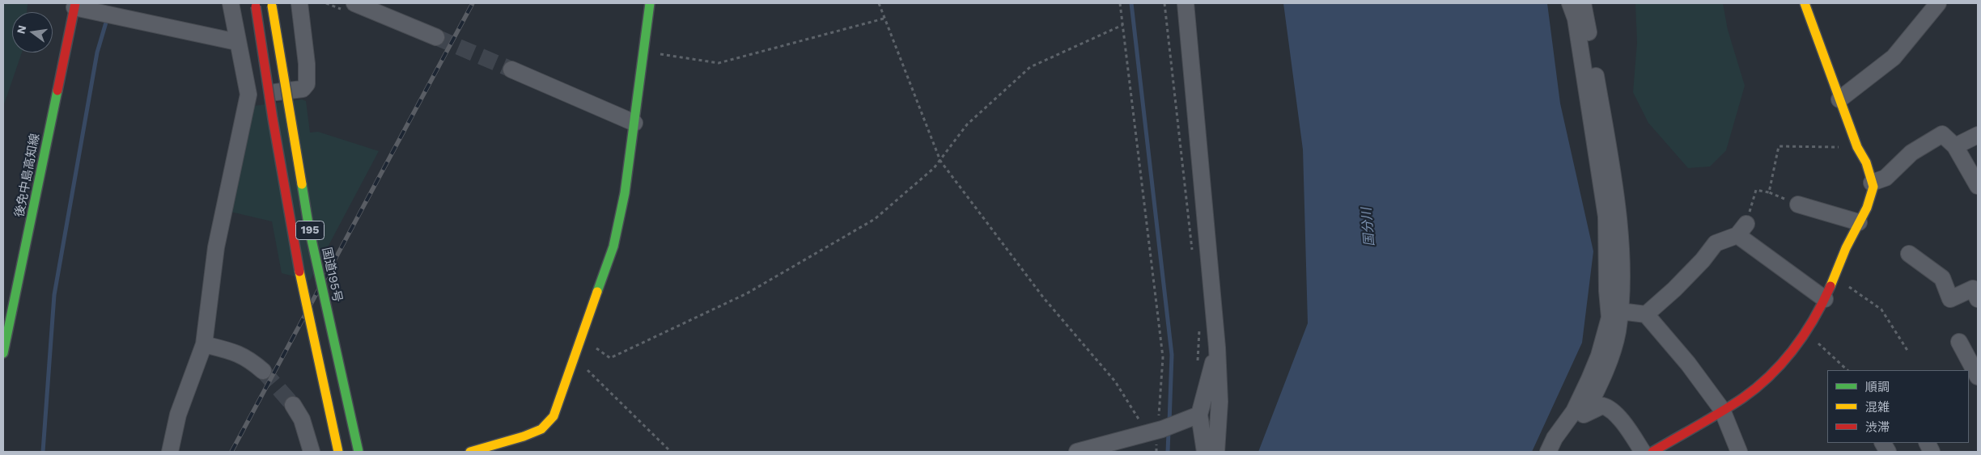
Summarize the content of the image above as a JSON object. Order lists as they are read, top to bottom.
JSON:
{
  "streets": {
    "main road": ["後免中島高知線", "195", "国道195号"]
  },
  "water": ["国分川"],
  "legend": ["順調", "混雑", "渋滞"],
  "north": "left"
}
